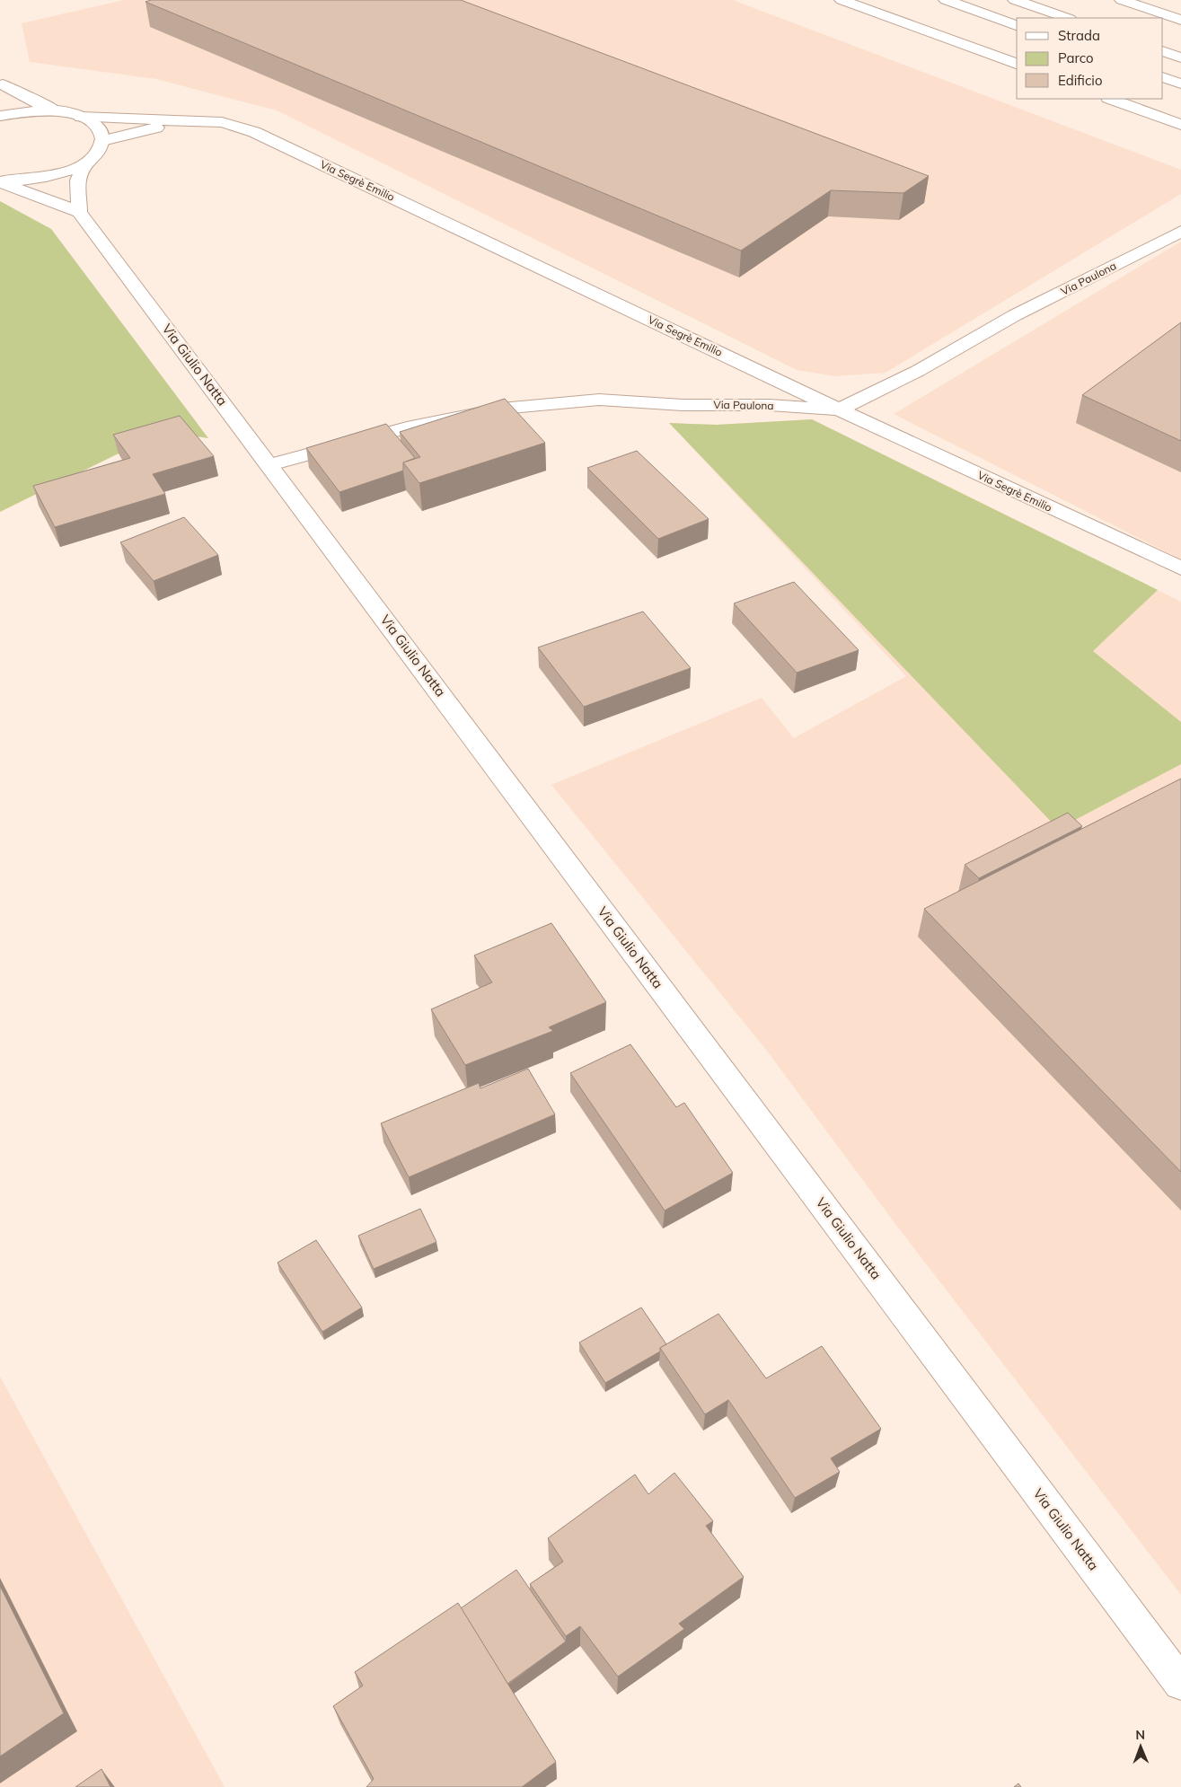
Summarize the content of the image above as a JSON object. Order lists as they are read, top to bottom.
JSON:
{
  "streets": {
    "main road": ["Via Segrè Emilio", "Via Paulona", "Via Giulio Natta"]
  },
  "crossings": [
    ["Via Segrè Emilio", "Via Paulona"],
    ["Via Paulona", "Via Giulio Natta"]
  ],
  "legend": ["Strada", "Parco", "Edificio"],
  "north": "top"
}
